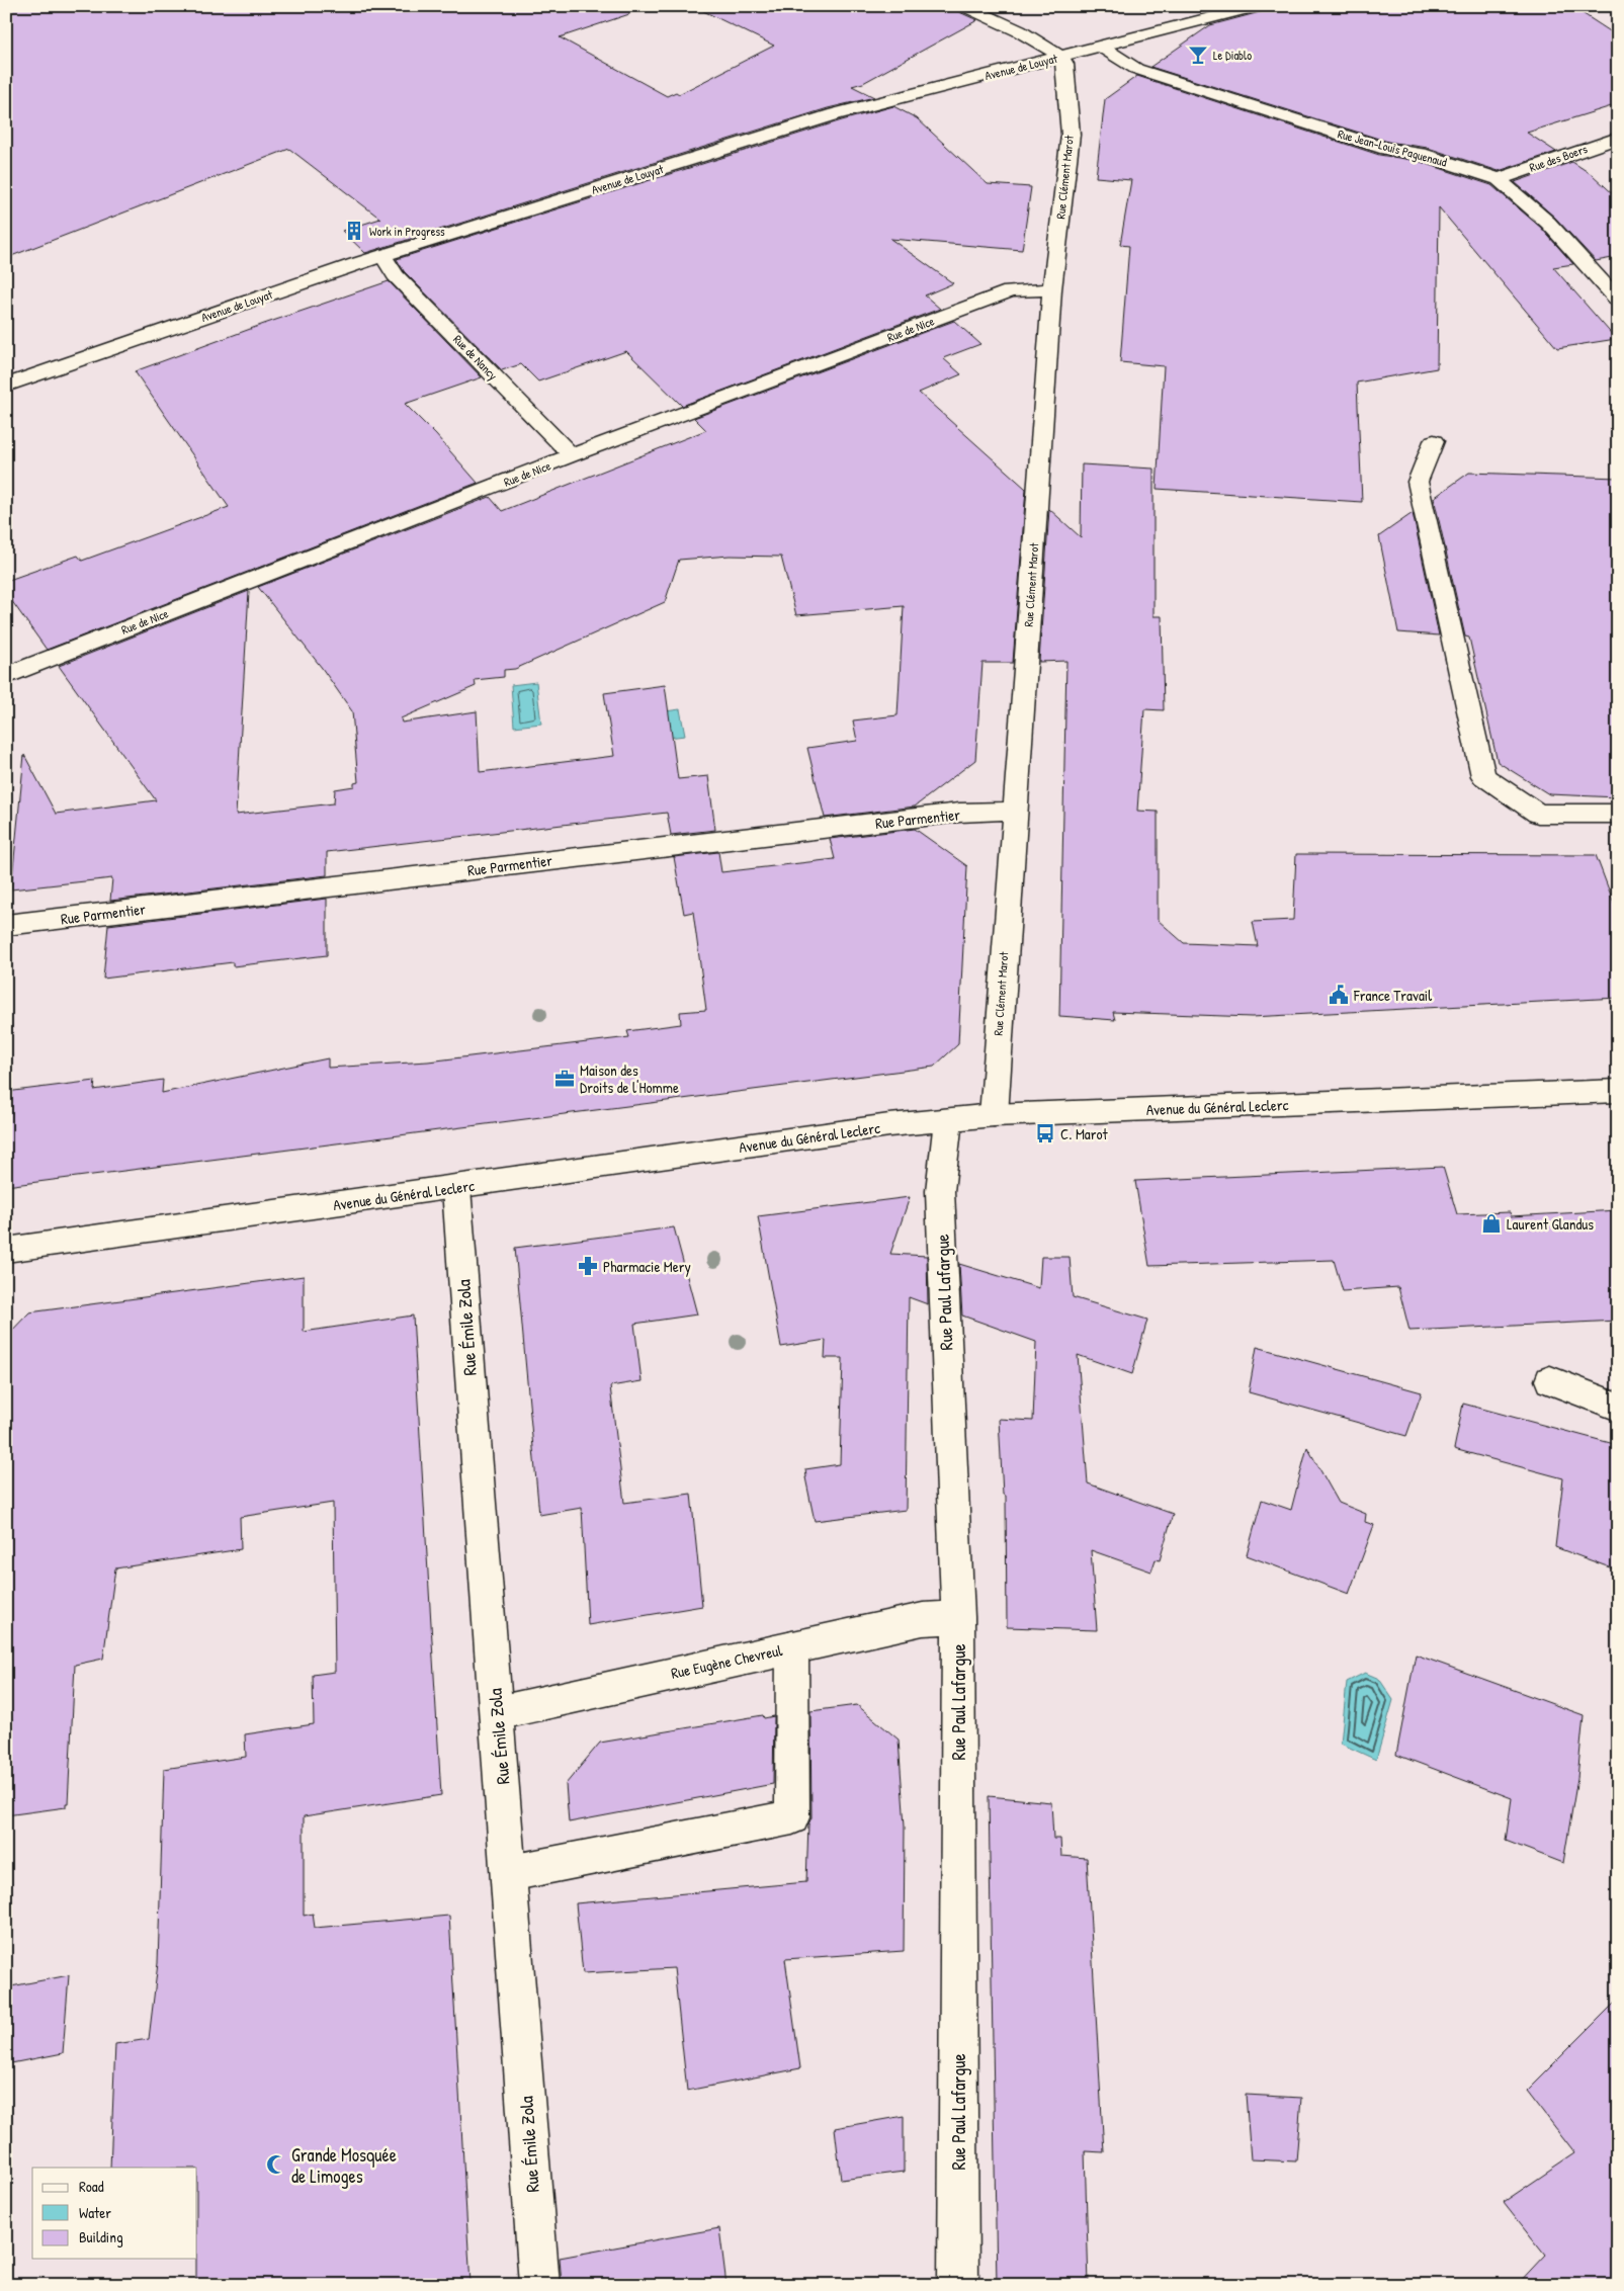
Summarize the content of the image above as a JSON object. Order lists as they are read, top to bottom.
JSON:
{
  "streets": {
    "street": [
      "Avenue de Louyat",
      "Rue Jean-Louis Paguenaud",
      "Rue des Boers",
      "Rue Clément Marot",
      "Rue de Nice",
      "Rue de Nancy",
      "Rue Parmentier",
      "Avenue du Général Leclerc",
      "Rue Paul Lafargue",
      "Rue Émile Zola",
      "Rue Eugène Chevreul"
    ]
  },
  "crossings": [
    ["Avenue de Louyat", "Rue Jean-Louis Paguenaud"],
    ["Avenue de Louyat", "Rue Clément Marot"],
    ["Avenue de Louyat", "Rue de Nancy"],
    ["Rue Jean-Louis Paguenaud", "Rue des Boers"],
    ["Rue Clément Marot", "Rue de Nice"],
    ["Rue Clément Marot", "Rue Parmentier"],
    ["Rue Clément Marot", "Avenue du Général Leclerc"],
    ["Rue de Nice", "Rue de Nancy"],
    ["Avenue du Général Leclerc", "Rue Paul Lafargue"],
    ["Avenue du Général Leclerc", "Rue Émile Zola"],
    ["Rue Paul Lafargue", "Rue Eugène Chevreul"],
    ["Rue Émile Zola", "Rue Eugène Chevreul"]
  ],
  "places": {
    "bar": ["Le Diablo"],
    "building": ["Work in Progress"],
    "public building": ["France Travail"],
    "office": ["Maison des Droits de l'Homme"],
    "bus stop": ["C. Marot"],
    "shop": ["Laurent Glandus"],
    "pharmacy": ["Pharmacie Mery"],
    "mosque": ["Grande Mosquée de Limoges"]
  },
  "legend": ["Road", "Water", "Building"]
}
